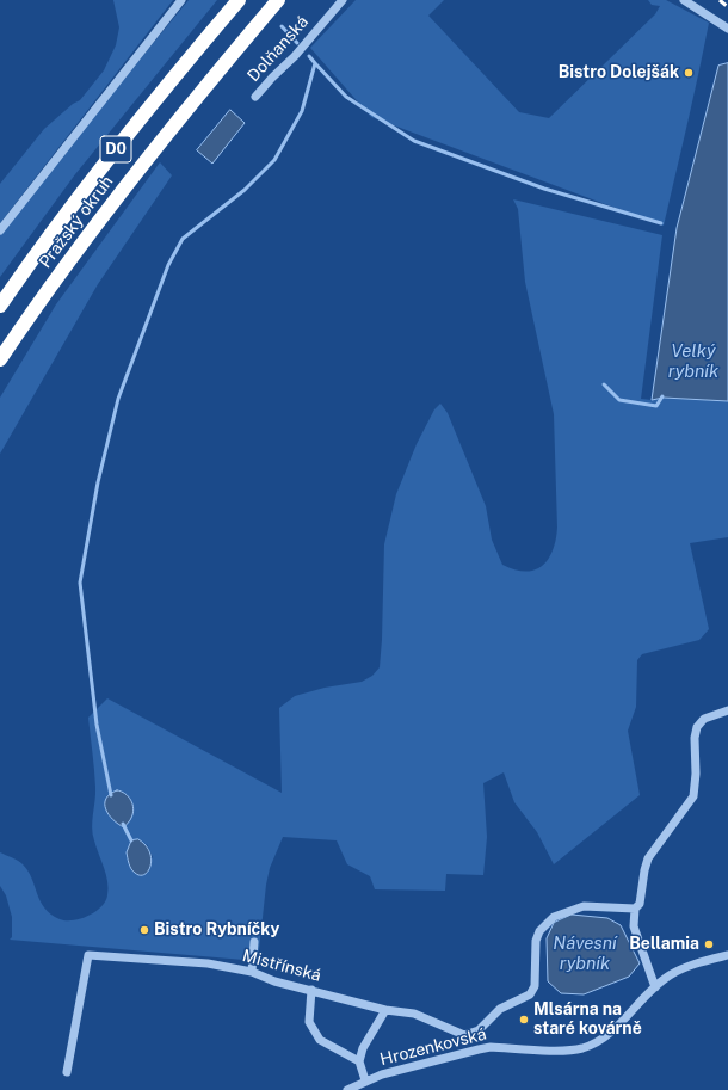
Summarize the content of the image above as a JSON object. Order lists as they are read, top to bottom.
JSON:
{
  "streets": {
    "highway": ["D0", "Pražský okruh"],
    "street": ["Dolňanská", "Mistřínská", "Hrozenkovská"]
  },
  "water": ["Velký rybník", "Návesní rybník"],
  "places": [
    "Bistro Dolejšák",
    "Bistro Rybníčky",
    "Bellamia",
    "Mlsárna na staré kovárně"
  ]
}
